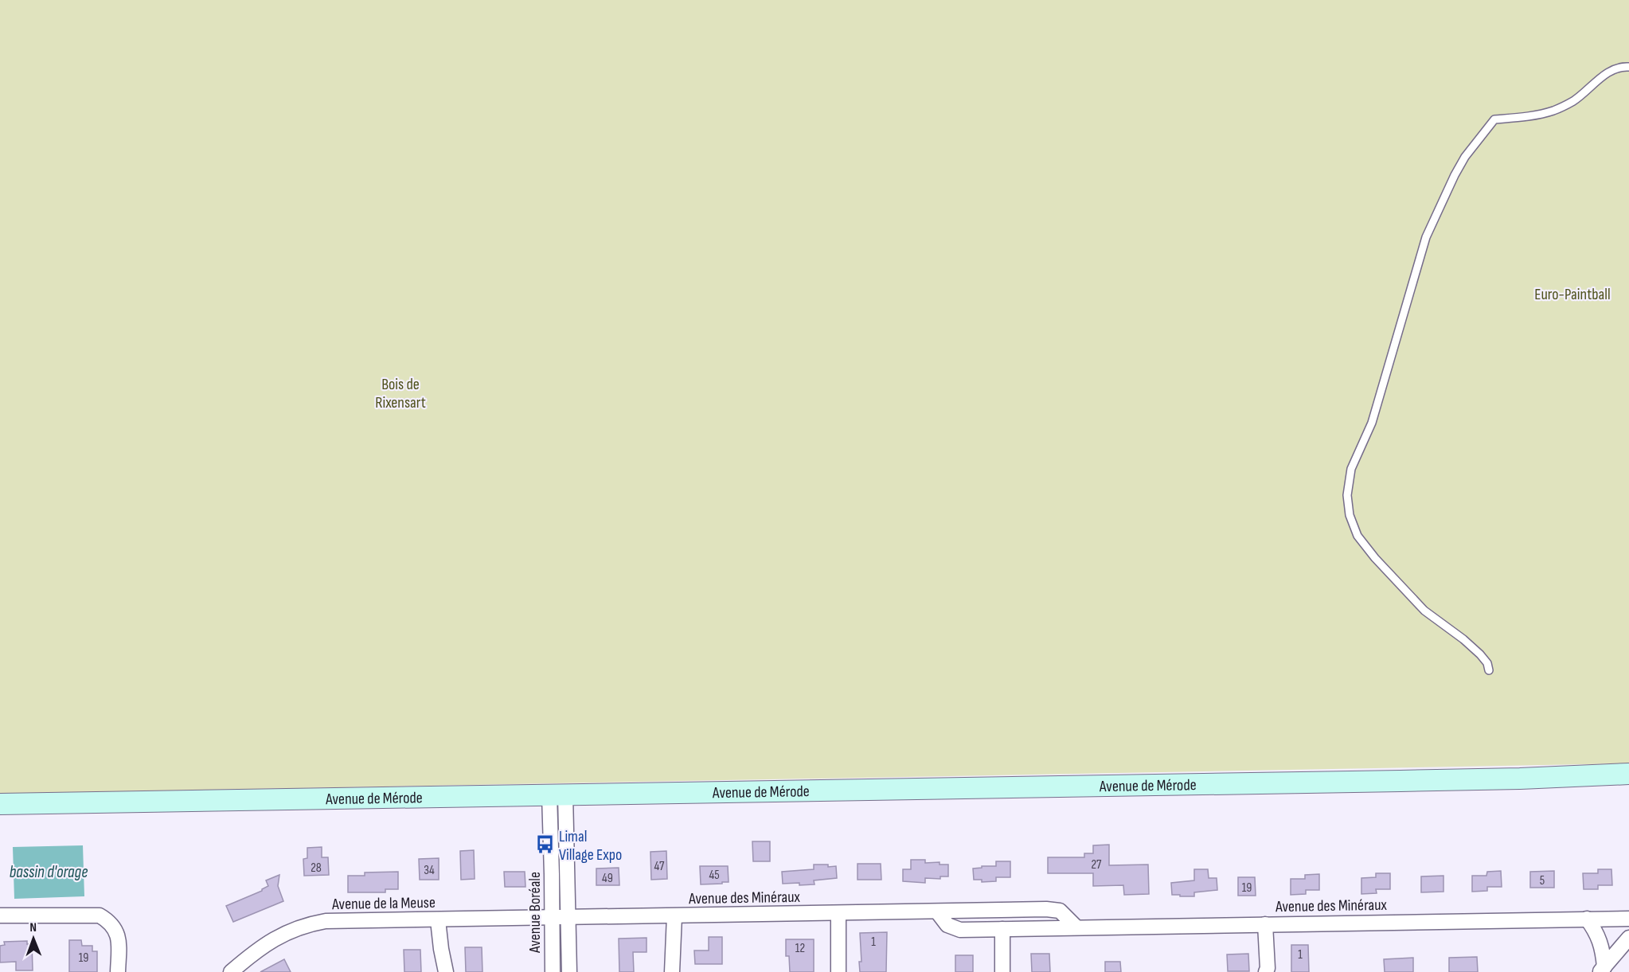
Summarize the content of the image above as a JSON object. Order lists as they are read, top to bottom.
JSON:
{
  "streets": {
    "street": [
      "Avenue de Mérode",
      "Avenue des Minéraux",
      "Avenue de la Meuse",
      "Avenue Boréale"
    ]
  },
  "crossings": [
    ["Avenue de Mérode", "Avenue Boréale"],
    ["Avenue des Minéraux", "Avenue de la Meuse"],
    ["Avenue des Minéraux", "Avenue Boréale"],
    ["Avenue de la Meuse", "Avenue Boréale"]
  ],
  "water": ["bassin d'orage"],
  "parks": ["Euro-Paintball", "Bois de Rixensart"],
  "places": {
    "bus stop": ["Limal Village Expo"]
  },
  "house_numbers": [
    "27",
    "47",
    "28",
    "34",
    "45",
    "49",
    "5",
    "19",
    "1",
    "12",
    "1",
    "19"
  ],
  "north": "top"
}
